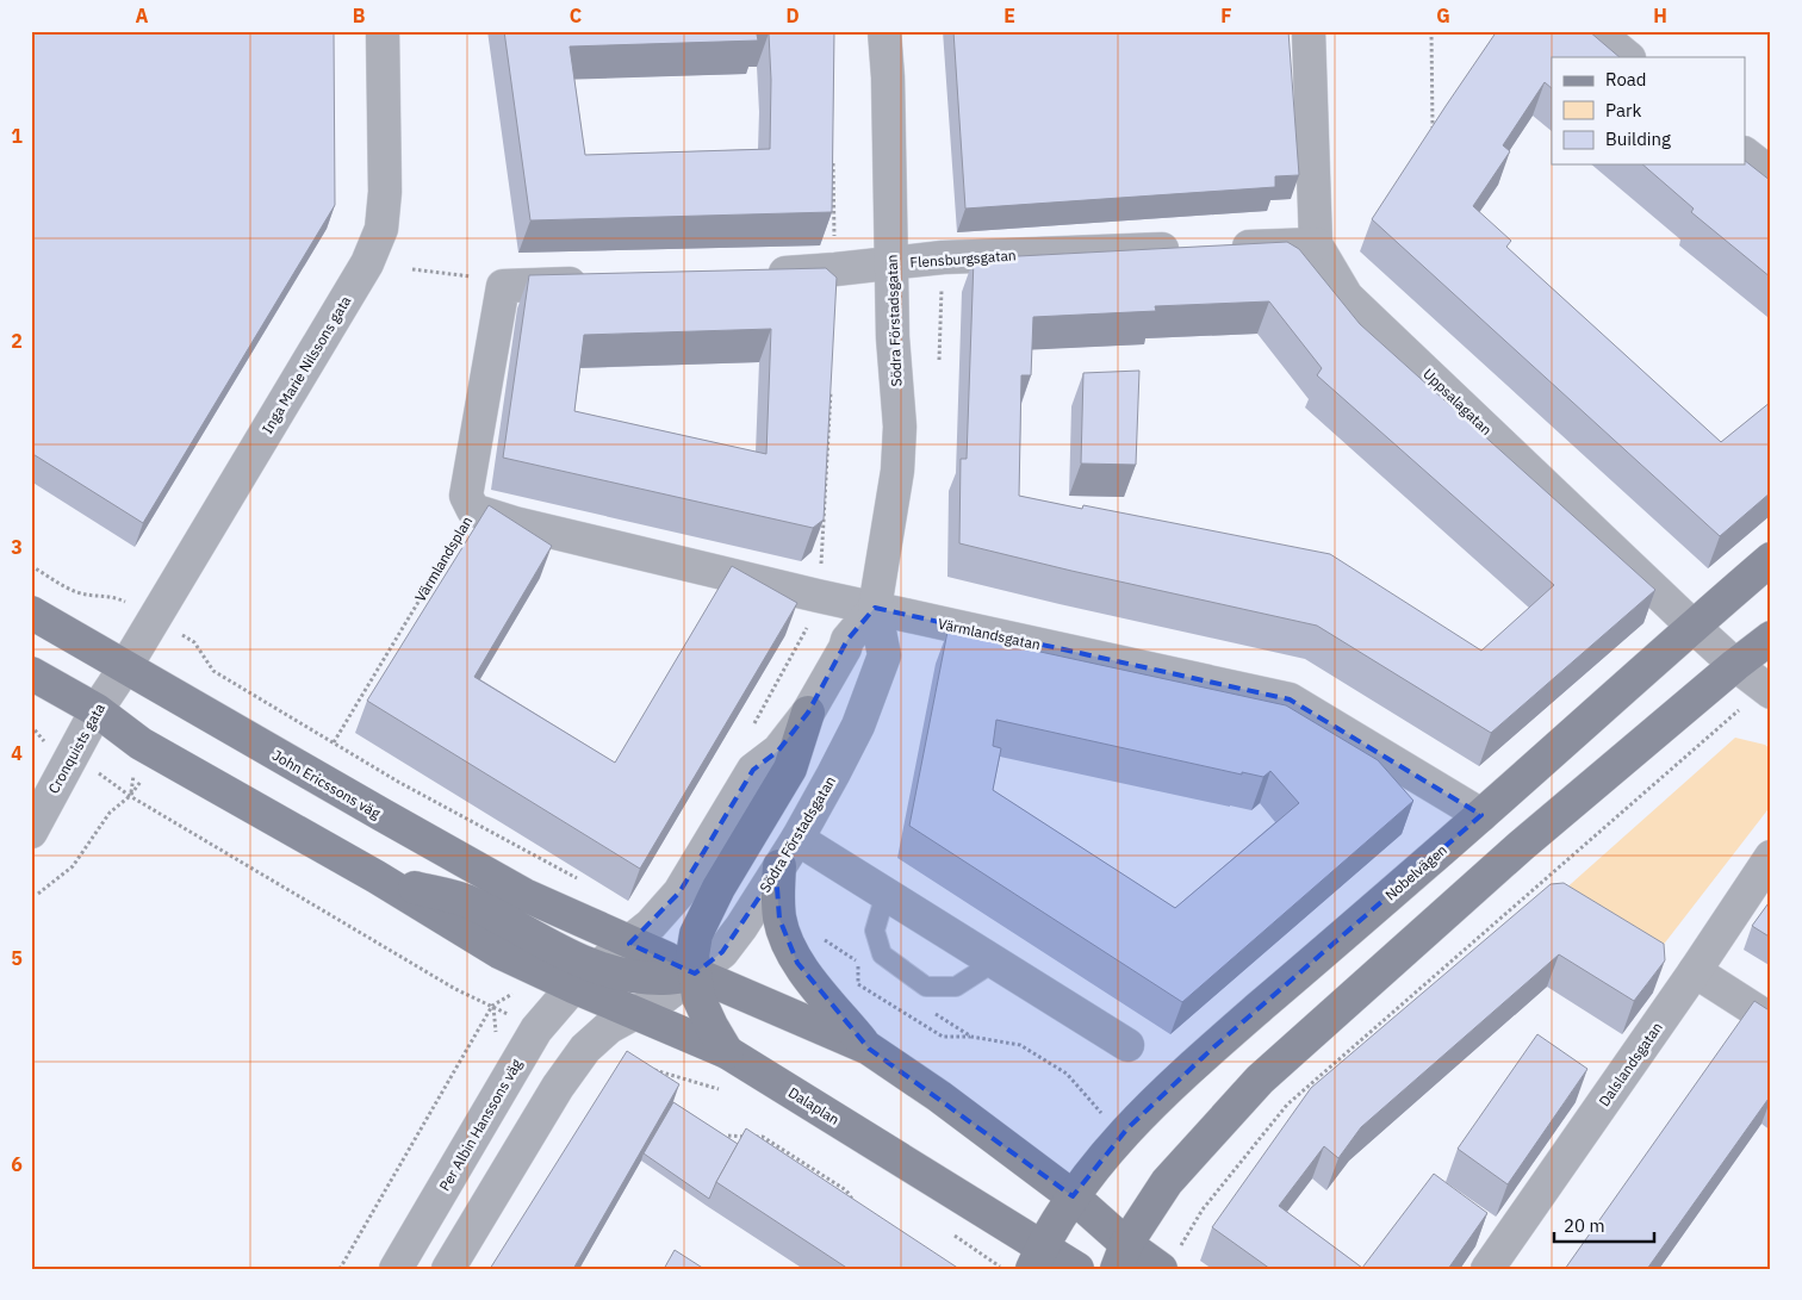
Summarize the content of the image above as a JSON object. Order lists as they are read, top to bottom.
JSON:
{
  "streets": {
    "main road": ["John Ericssons väg", "Nobelvägen", "Dalaplan"],
    "street": [
      "Flensburgsgatan",
      "Södra Förstadsgatan",
      "Inga Marie Nilssons gata",
      "Uppsalagatan",
      "Värmlandsplan",
      "Värmlandsgatan",
      "Cronquists gata",
      "Dalslandsgatan",
      "Per Albin Hanssons väg"
    ]
  },
  "crossings": [
    ["Flensburgsgatan", "Södra Förstadsgatan"],
    ["Södra Förstadsgatan", "Värmlandsgatan"],
    ["Södra Förstadsgatan", "Dalaplan"],
    ["Inga Marie Nilssons gata", "Cronquists gata"],
    ["Inga Marie Nilssons gata", "John Ericssons väg"],
    ["Uppsalagatan", "Nobelvägen"],
    ["Värmlandsplan", "Värmlandsgatan"],
    ["Värmlandsgatan", "Nobelvägen"],
    ["Cronquists gata", "John Ericssons väg"],
    ["Nobelvägen", "Dalaplan"],
    ["Dalaplan", "Per Albin Hanssons väg"]
  ],
  "legend": ["Road", "Park", "Building"],
  "scale_bar": "20 m",
  "grid": {
    "columns": [
      "A",
      "B",
      "C",
      "D",
      "E",
      "F",
      "G",
      "H"
    ],
    "rows": [
      "1",
      "2",
      "3",
      "4",
      "5",
      "6"
    ]
  }
}
